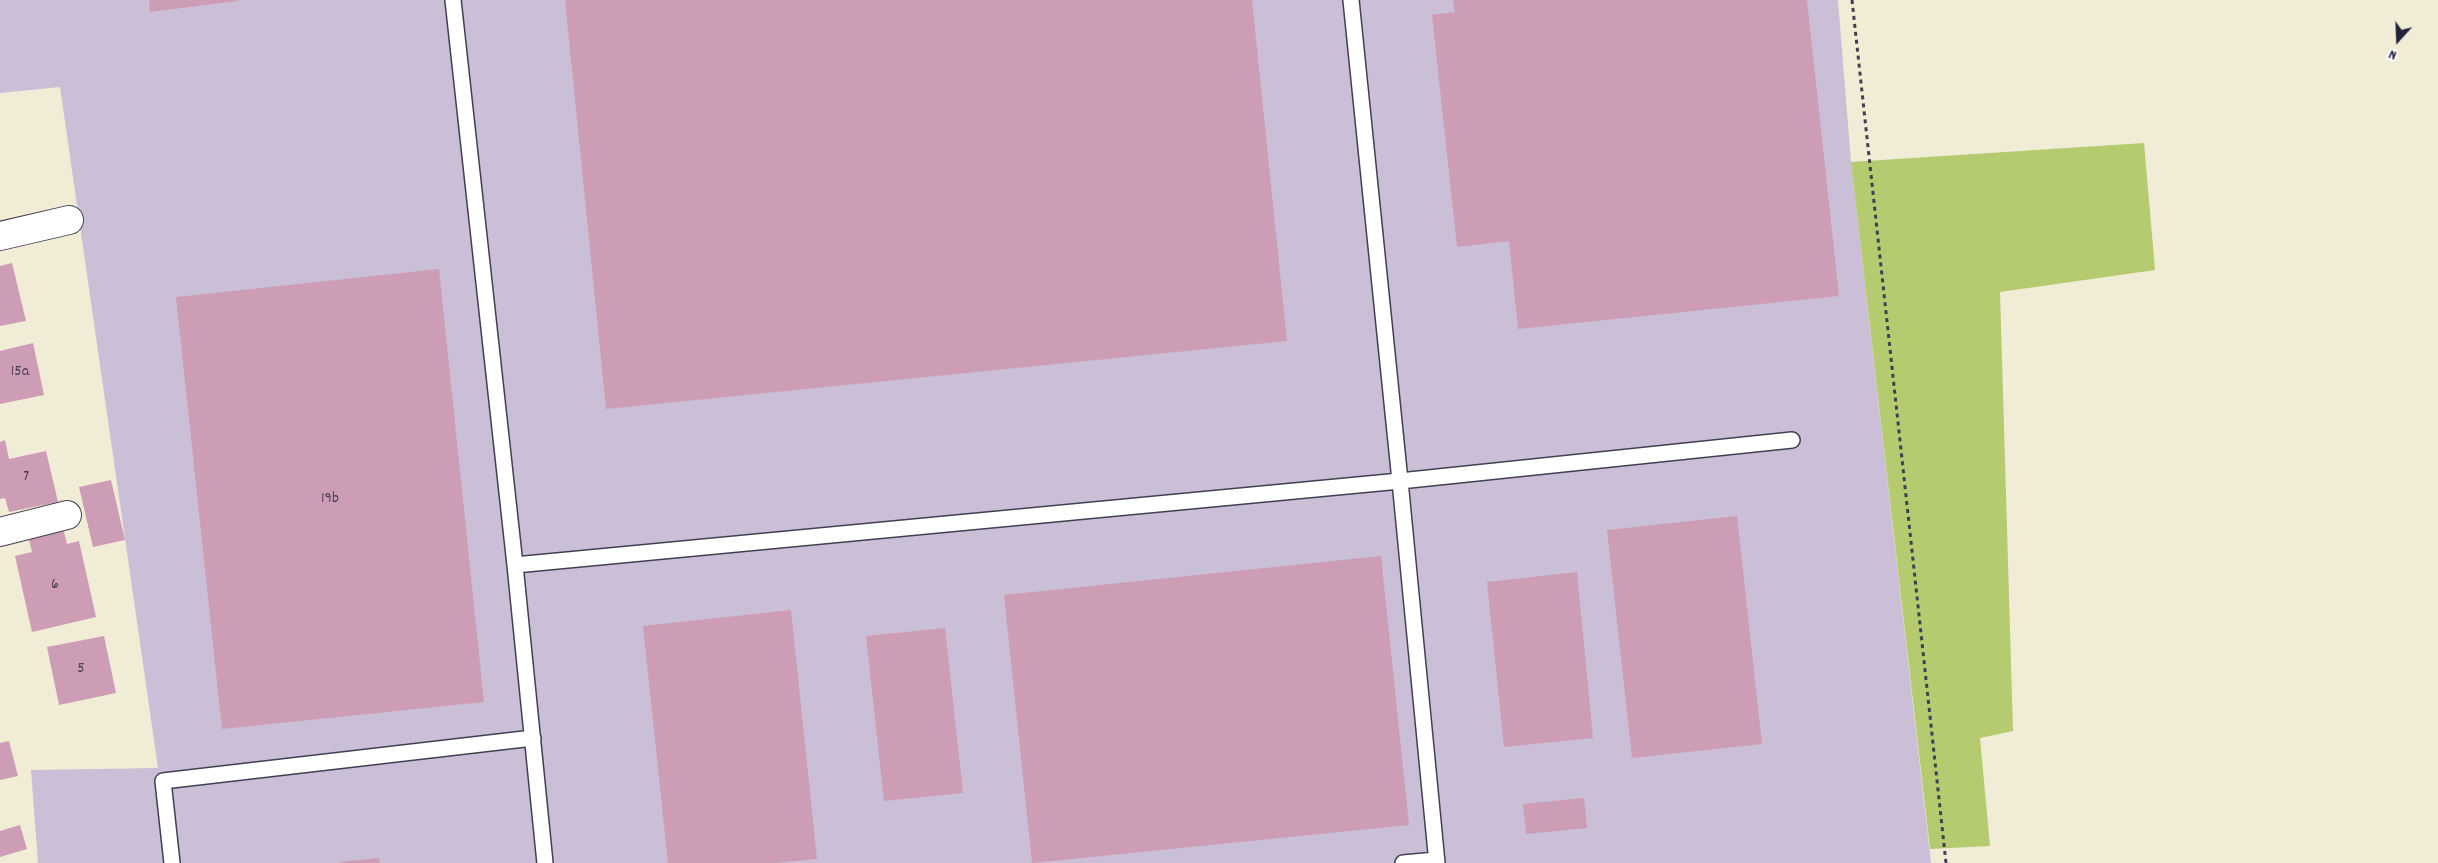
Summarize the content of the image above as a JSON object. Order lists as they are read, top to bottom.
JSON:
{
  "house_numbers": [
    "15a",
    "7",
    "19b",
    "6",
    "5"
  ],
  "north": "bottom"
}
